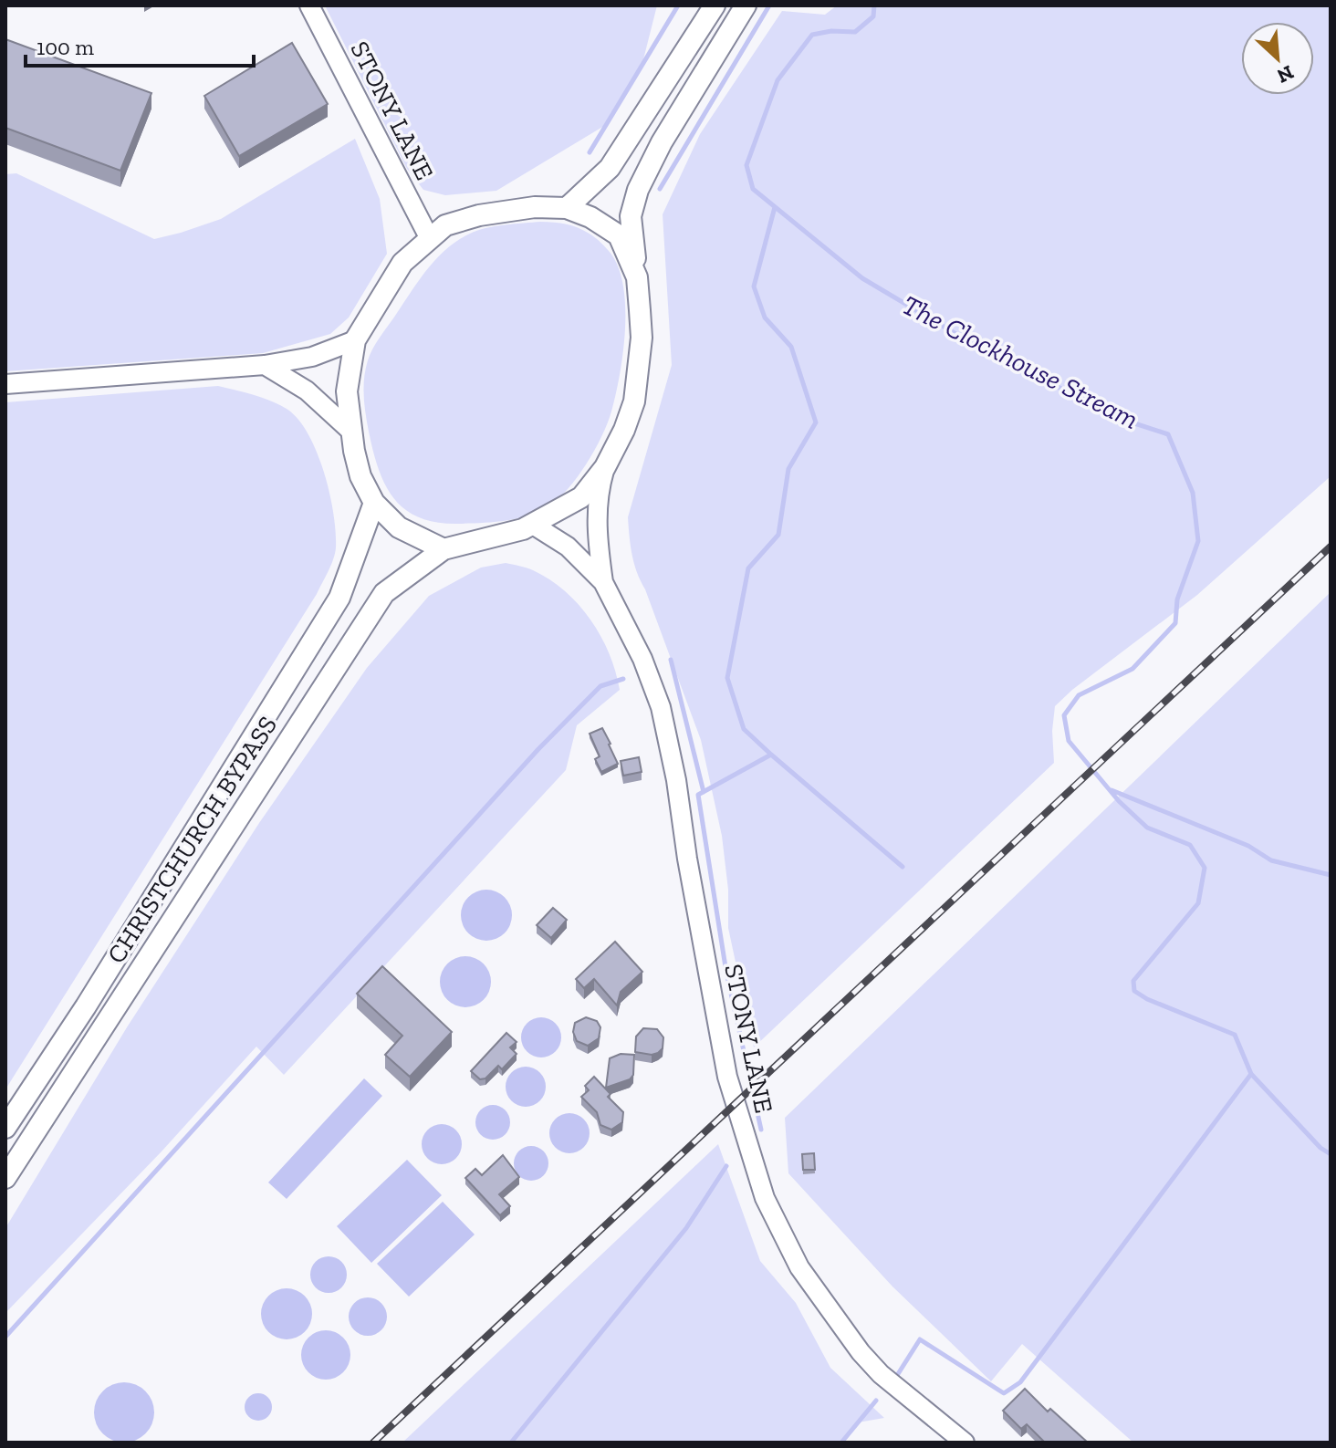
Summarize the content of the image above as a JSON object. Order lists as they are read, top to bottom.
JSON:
{
  "streets": {
    "main road": ["STONY LANE", "CHRISTCHURCH BYPASS"]
  },
  "water": ["The Clockhouse Stream"],
  "scale_bar": "100 m",
  "north": "bottom right"
}
